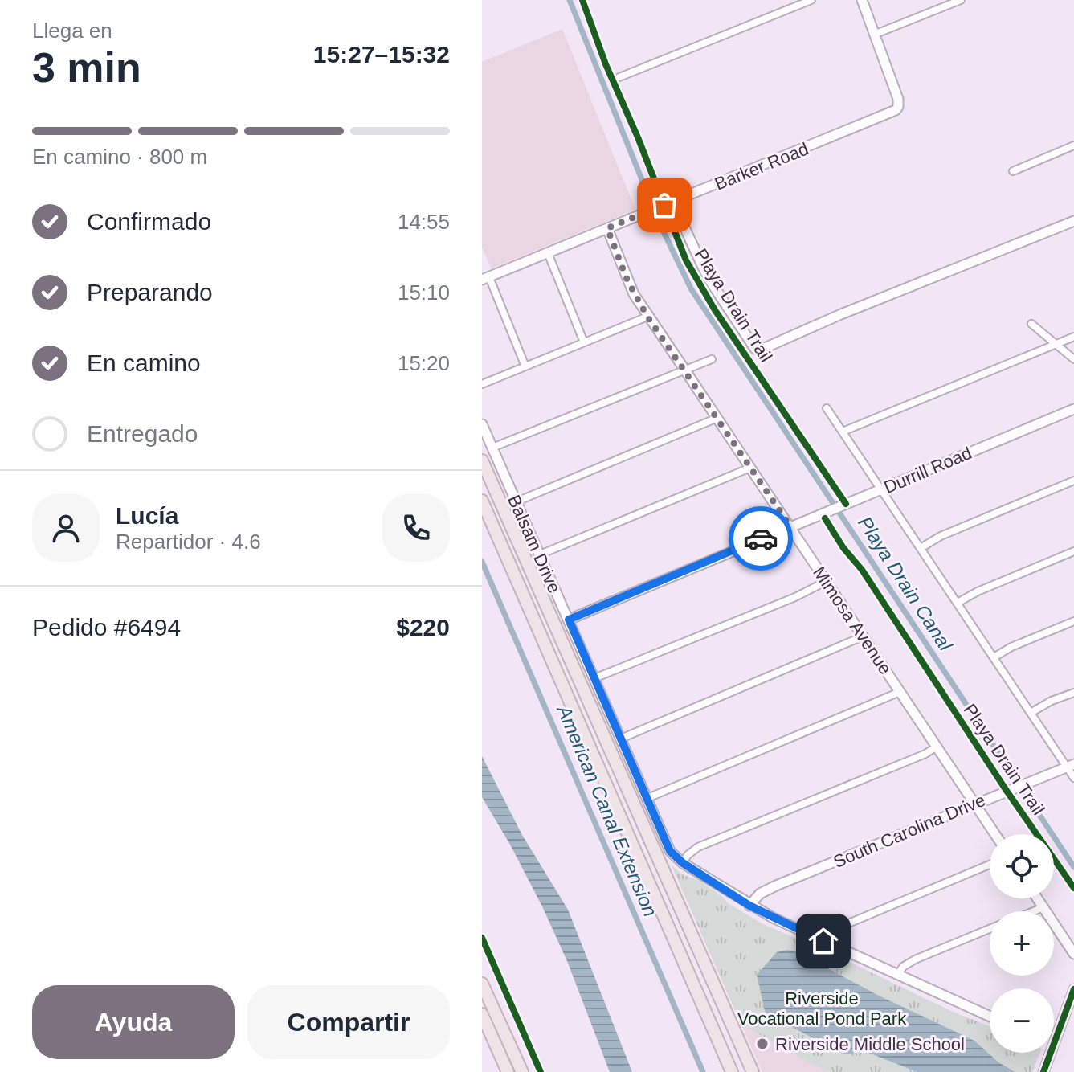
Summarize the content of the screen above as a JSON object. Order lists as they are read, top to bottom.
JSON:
{
  "streets": {
    "street": [
      "Barker Road",
      "Durrill Road",
      "Balsam Drive",
      "Mimosa Avenue",
      "South Carolina Drive"
    ],
    "cycle path": ["Playa Drain Trail"]
  },
  "crossings": [
    ["Barker Road", "Mimosa Avenue"],
    ["Durrill Road", "Balsam Drive"],
    ["Durrill Road", "Mimosa Avenue"],
    ["Balsam Drive", "South Carolina Drive"],
    ["Mimosa Avenue", "South Carolina Drive"]
  ],
  "water": ["Playa Drain Canal", "American Canal Extension"],
  "parks": ["Riverside Vocational Pond Park"],
  "places": ["Riverside Middle School"],
  "page": {
    "heading": ["3 min", "Llega en", "15:27–15:32"],
    "panel": [
      "Lucía",
      "Repartidor · 4.6",
      "Pedido #6494",
      "$220"
    ],
    "bar": "En camino · 800 m",
    "list": [
      ["Confirmado", "14:55"],
      ["Preparando", "15:10"],
      ["En camino", "15:20"],
      "Entregado"
    ],
    "map_buttons": ["+", "−"],
    "buttons": ["Ayuda", "Compartir"]
  }
}
